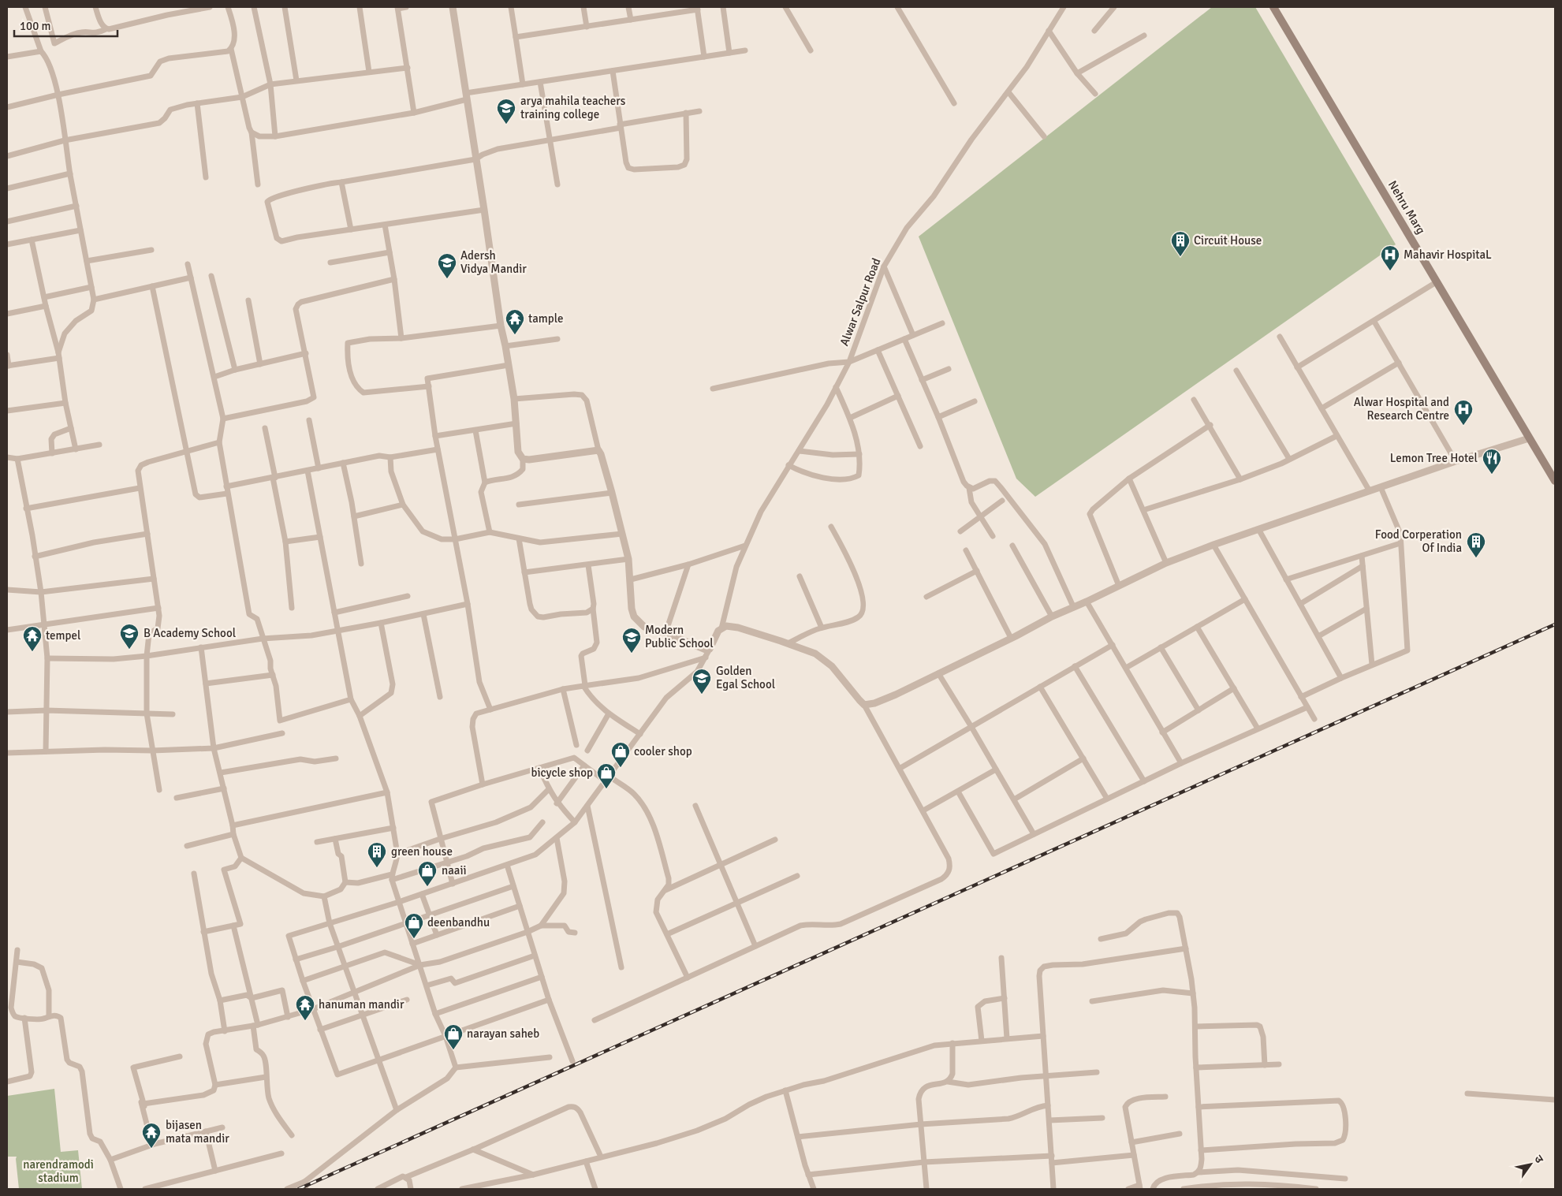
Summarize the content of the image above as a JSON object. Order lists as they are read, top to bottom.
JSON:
{
  "streets": {
    "main road": ["Nehru Marg"],
    "street": ["Alwar Salpur Road"]
  },
  "parks": ["narendramodi stadium"],
  "places": {
    "school or university": [
      "arya mahila teachers training college",
      "Adersh Vidya Mandir",
      "B Academy School",
      "Modern Public School",
      "Golden Egal School"
    ],
    "building": ["Circuit House", "Food Corperation Of India", "green house"],
    "hospital": ["Mahavir HospitaL", "Alwar Hospital and Research Centre"],
    "temple": [
      "tample",
      "tempel",
      "hanuman mandir",
      "bijasen mata mandir"
    ],
    "restaurant": ["Lemon Tree Hotel"],
    "shop": [
      "cooler shop",
      "bicycle shop",
      "naaii",
      "deenbandhu",
      "narayan saheb"
    ]
  },
  "scale_bar": "100 m",
  "north": "top right"
}
